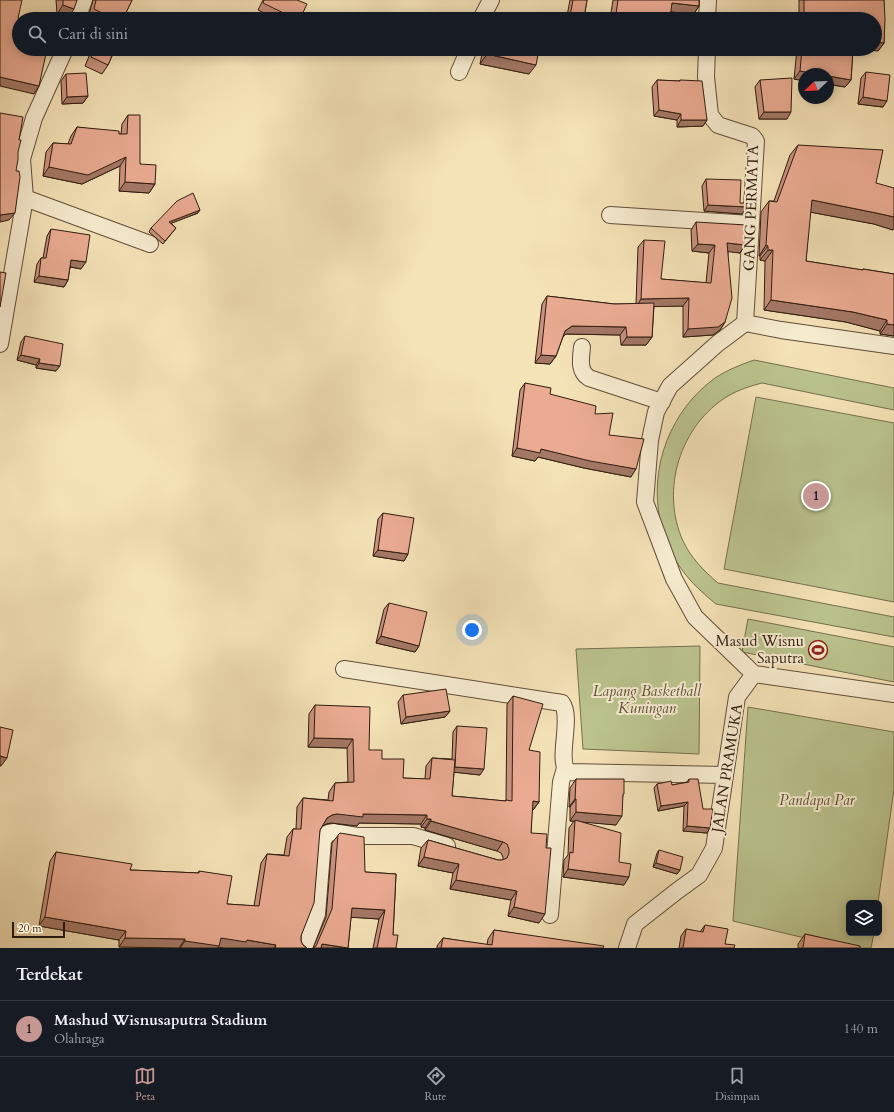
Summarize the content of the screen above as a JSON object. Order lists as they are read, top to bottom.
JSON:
{
  "streets": {
    "street": ["GANG PERMATA", "JALAN PRAMUKA"]
  },
  "parks": ["Lapang Basketball Kuningan", "Pandapa Par"],
  "places": {
    "sports": ["Masud Wisnu Saputra"]
  },
  "scale_bar": "20 m",
  "north": "bottom left",
  "page": {
    "search": "Cari di sini",
    "pins": "1",
    "scale": "20 m",
    "heading": "Terdekat",
    "list": [
      {
        "mark": "1",
        "name": "Mashud Wisnusaputra Stadium",
        "note": "Olahraga",
        "value": "140 m"
      }
    ],
    "nav": ["Peta", "Rute", "Disimpan"]
  }
}
